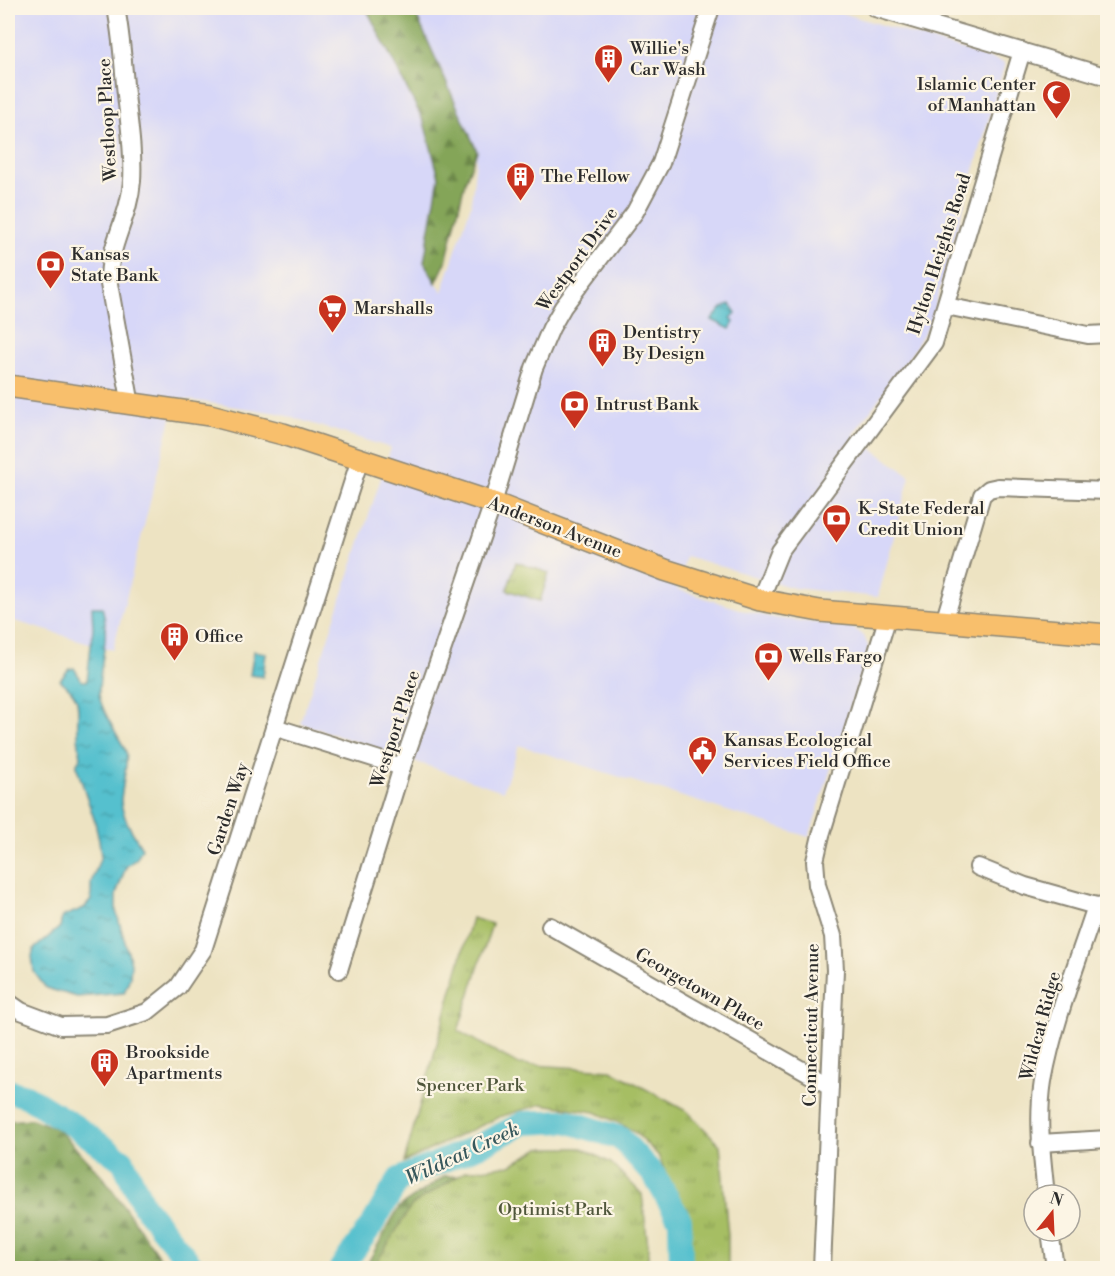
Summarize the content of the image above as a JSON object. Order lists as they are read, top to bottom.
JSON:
{
  "streets": {
    "main road": ["Anderson Avenue"],
    "street": [
      "Westloop Place",
      "Hylton Heights Road",
      "Westport Drive",
      "Westport Place",
      "Garden Way",
      "Georgetown Place",
      "Connecticut Avenue",
      "Wildcat Ridge"
    ]
  },
  "crossings": [
    ["Westloop Place", "Anderson Avenue"],
    ["Hylton Heights Road", "Anderson Avenue"],
    ["Westport Drive", "Anderson Avenue"],
    ["Westport Drive", "Westport Place"],
    ["Anderson Avenue", "Westport Place"],
    ["Anderson Avenue", "Garden Way"],
    ["Anderson Avenue", "Connecticut Avenue"],
    ["Georgetown Place", "Connecticut Avenue"]
  ],
  "water": ["Wildcat Creek"],
  "parks": ["Spencer Park", "Optimist Park"],
  "places": {
    "building": [
      "Willie's Car Wash",
      "The Fellow",
      "Dentistry By Design",
      "Office",
      "Brookside Apartments"
    ],
    "mosque": ["Islamic Center of Manhattan"],
    "bank": [
      "Kansas State Bank",
      "Intrust Bank",
      "K-State Federal Credit Union",
      "Wells Fargo"
    ],
    "supermarket": ["Marshalls"],
    "public building": ["Kansas Ecological Services Field Office"]
  },
  "north": "top"
}
